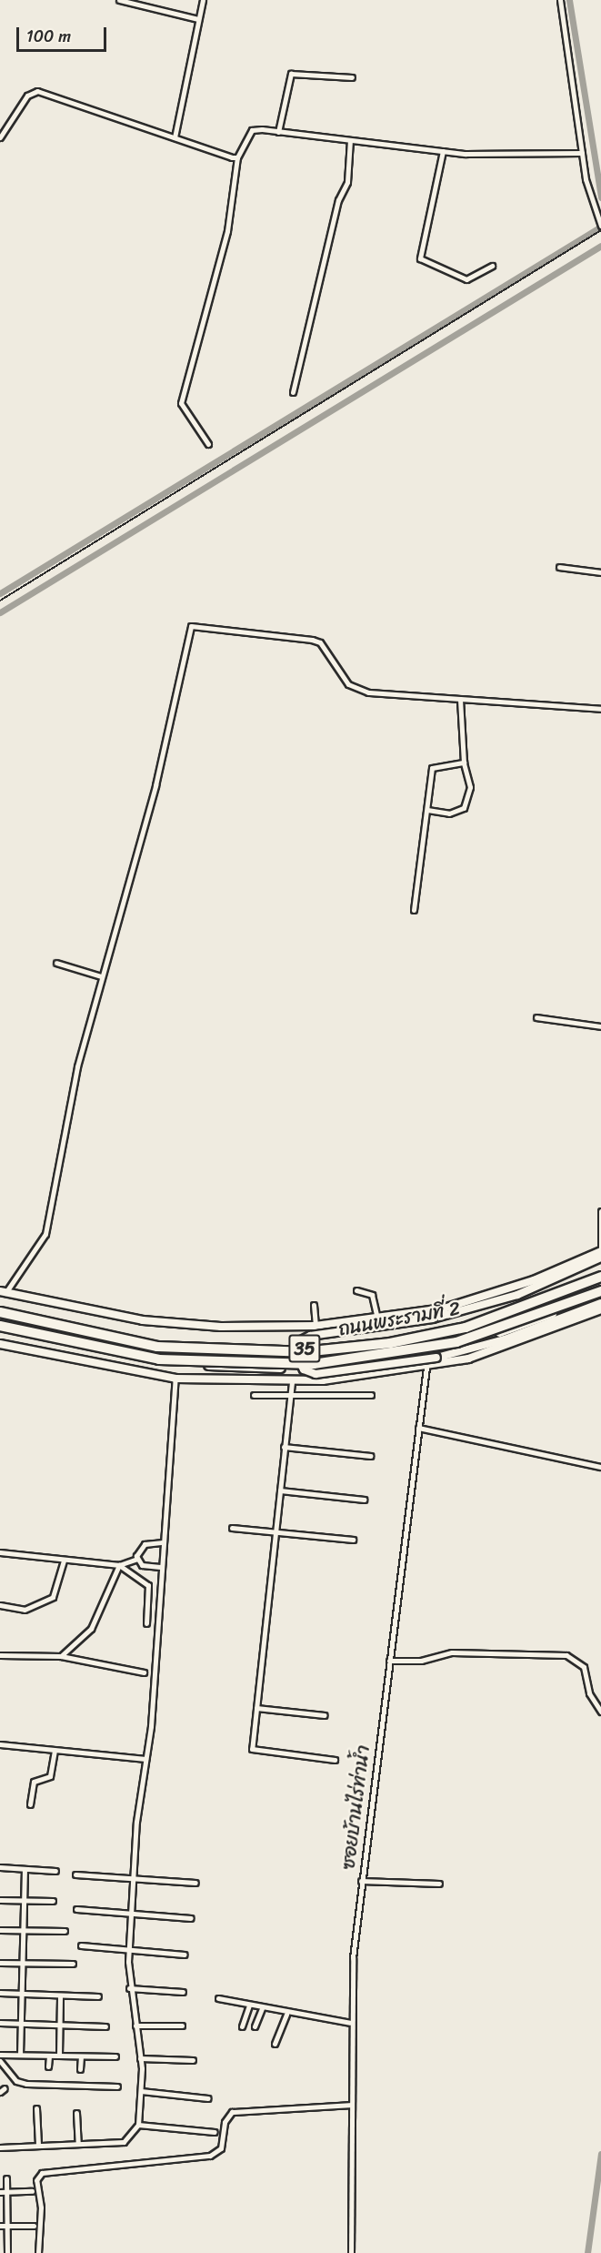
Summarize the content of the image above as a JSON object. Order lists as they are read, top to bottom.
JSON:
{
  "streets": {
    "highway": ["ถนนพระรามที่ 2", "35"],
    "street": ["ซอยบ้านไร่ท่าน้ำ"]
  },
  "crossings": [
    ["35", "ซอยบ้านไร่ท่าน้ำ"]
  ],
  "scale_bar": "100 m"
}
